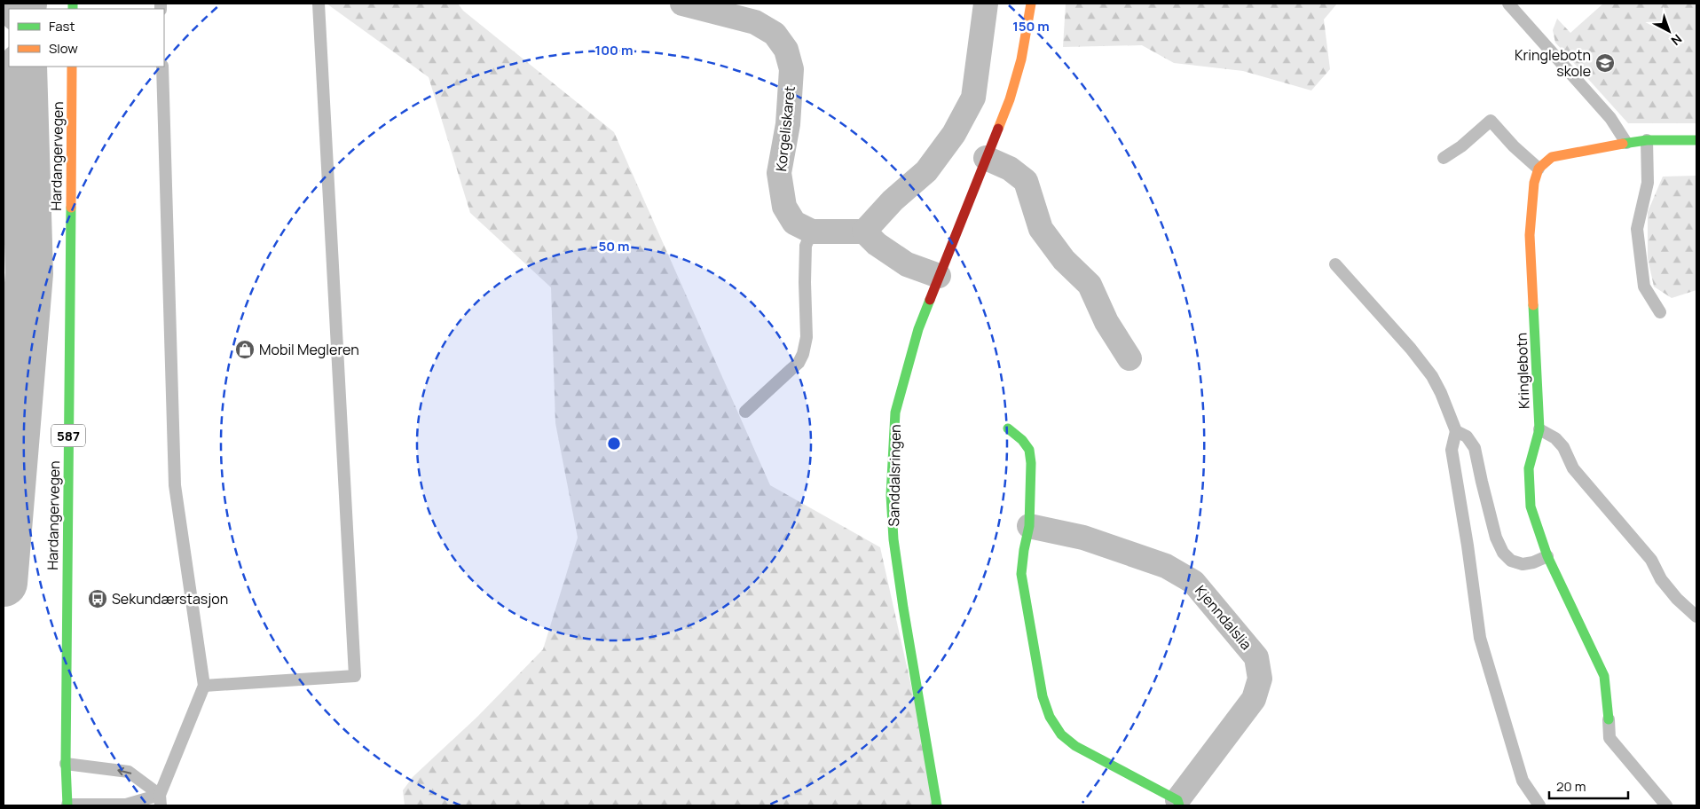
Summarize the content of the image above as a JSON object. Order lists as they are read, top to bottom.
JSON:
{
  "streets": {
    "main road": [
      "Hardangervegen",
      "Kringlebotn",
      "587",
      "Sanddalsringen",
      "Kjenndalslia"
    ],
    "street": ["Korgeliskaret"]
  },
  "places": {
    "school or university": ["Kringlebotn skole"],
    "shop": ["Mobil Megleren"],
    "bus stop": ["Sekundærstasjon"]
  },
  "legend": ["Fast", "Slow"],
  "scale_bar": "20 m",
  "north": "bottom right",
  "rings": ["150 m", "100 m", "50 m"]
}
